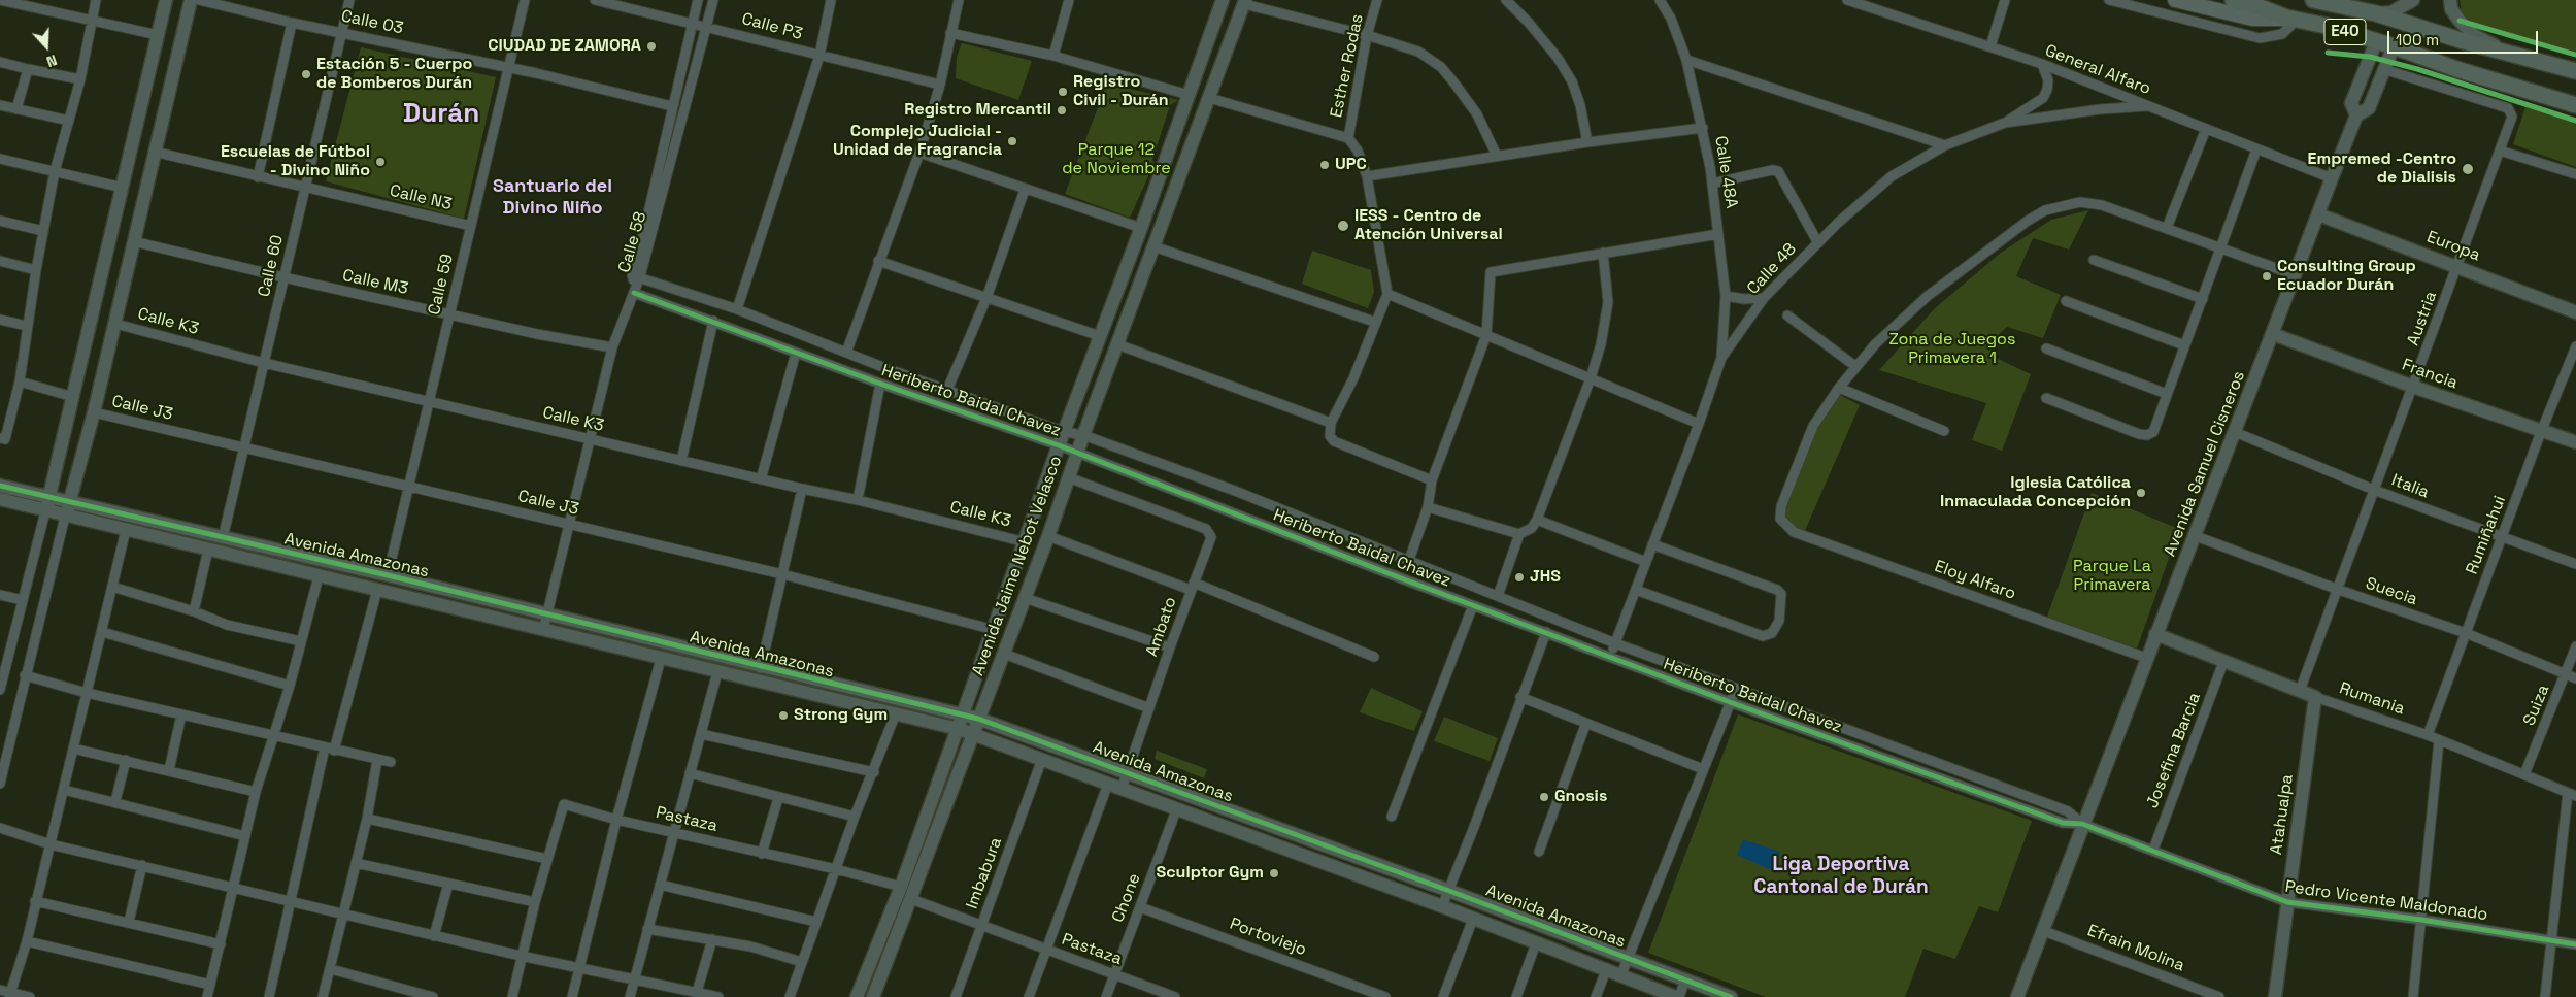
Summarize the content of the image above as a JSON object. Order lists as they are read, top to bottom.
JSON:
{
  "streets": {
    "highway": ["E40"],
    "street": [
      "Calle O3",
      "Calle P3",
      "Esther Rodas",
      "General Alfaro",
      "Calle 48A",
      "Calle N3",
      "Calle 58",
      "Europa",
      "Calle 60",
      "Calle 48",
      "Calle M3",
      "Calle 59",
      "Austria",
      "Calle K3",
      "Francia",
      "Heriberto Baidal Chavez",
      "Calle J3",
      "Avenida Samuel Cisneros",
      "Italia",
      "Rumiñahui",
      "Avenida Amazonas",
      "Avenida Jaime Nebot Velasco",
      "Eloy Alfaro",
      "Suecia",
      "Ambato",
      "Rumania",
      "Suiza",
      "Josefina Barcia",
      "Atahualpa",
      "Pastaza",
      "Imbabura",
      "Chone",
      "Pedro Vicente Maldonado",
      "Portoviejo",
      "Efrain Molina"
    ]
  },
  "crossings": [
    ["Calle O3", "Calle 58"],
    ["Calle O3", "Calle 60"],
    ["Calle O3", "Calle 59"],
    ["Calle P3", "Calle 58"],
    ["E40", "Avenida Samuel Cisneros"],
    ["General Alfaro", "Calle 48"],
    ["General Alfaro", "Avenida Samuel Cisneros"],
    ["Calle 48A", "Calle 48"],
    ["Calle N3", "Calle 60"],
    ["Calle N3", "Calle 59"],
    ["Calle 58", "Heriberto Baidal Chavez"],
    ["Europa", "Austria"],
    ["Europa", "Avenida Samuel Cisneros"],
    ["Calle 60", "Calle M3"],
    ["Calle 60", "Calle K3"],
    ["Calle 60", "Calle J3"],
    ["Calle 60", "Avenida Amazonas"],
    ["Calle 48", "Heriberto Baidal Chavez"],
    ["Calle M3", "Calle 59"],
    ["Calle 59", "Calle K3"],
    ["Calle 59", "Calle J3"],
    ["Calle 59", "Avenida Amazonas"],
    ["Austria", "Francia"],
    ["Austria", "Avenida Samuel Cisneros"],
    ["Austria", "Italia"],
    ["Austria", "Suecia"],
    ["Austria", "Rumania"],
    ["Calle K3", "Avenida Jaime Nebot Velasco"],
    ["Francia", "Avenida Samuel Cisneros"],
    ["Francia", "Rumiñahui"],
    ["Heriberto Baidal Chavez", "Avenida Samuel Cisneros"],
    ["Heriberto Baidal Chavez", "Avenida Jaime Nebot Velasco"],
    ["Heriberto Baidal Chavez", "Pedro Vicente Maldonado"],
    ["Calle J3", "Avenida Jaime Nebot Velasco"],
    ["Avenida Samuel Cisneros", "Italia"],
    ["Avenida Samuel Cisneros", "Eloy Alfaro"],
    ["Avenida Samuel Cisneros", "Suecia"],
    ["Avenida Samuel Cisneros", "Rumania"],
    ["Avenida Samuel Cisneros", "Pedro Vicente Maldonado"],
    ["Avenida Samuel Cisneros", "Efrain Molina"],
    ["Italia", "Rumiñahui"],
    ["Rumiñahui", "Suecia"],
    ["Rumiñahui", "Rumania"],
    ["Avenida Amazonas", "Avenida Jaime Nebot Velasco"],
    ["Avenida Amazonas", "Ambato"],
    ["Avenida Amazonas", "Imbabura"],
    ["Avenida Amazonas", "Chone"],
    ["Avenida Jaime Nebot Velasco", "Ambato"],
    ["Avenida Jaime Nebot Velasco", "Pastaza"],
    ["Suecia", "Suiza"],
    ["Rumania", "Suiza"],
    ["Rumania", "Josefina Barcia"],
    ["Rumania", "Atahualpa"],
    ["Josefina Barcia", "Pedro Vicente Maldonado"],
    ["Atahualpa", "Pedro Vicente Maldonado"],
    ["Pastaza", "Imbabura"],
    ["Pastaza", "Chone"],
    ["Chone", "Portoviejo"]
  ],
  "districts": ["Durán", "Santuario del Divino Niño", "Liga Deportiva Cantonal de Durán"],
  "parks": ["Parque 12 de Noviembre", "Zona de Juegos Primavera 1", "Parque La Primavera"],
  "places": [
    "CIUDAD DE ZAMORA",
    "Estación 5 - Cuerpo de Bomberos Durán",
    "Registro Civil - Durán",
    "Registro Mercantil",
    "Complejo Judicial - Unidad de Fragrancia",
    "Escuelas de Fútbol - Divino Niño",
    "UPC",
    "Empremed -Centro de Dialisis",
    "IESS - Centro de Atención Universal",
    "Consulting Group Ecuador Durán",
    "Iglesia Católica Inmaculada Concepción",
    "JHS",
    "Strong Gym",
    "Gnosis",
    "Sculptor Gym"
  ],
  "scale_bar": "100 m",
  "north": "bottom"
}
